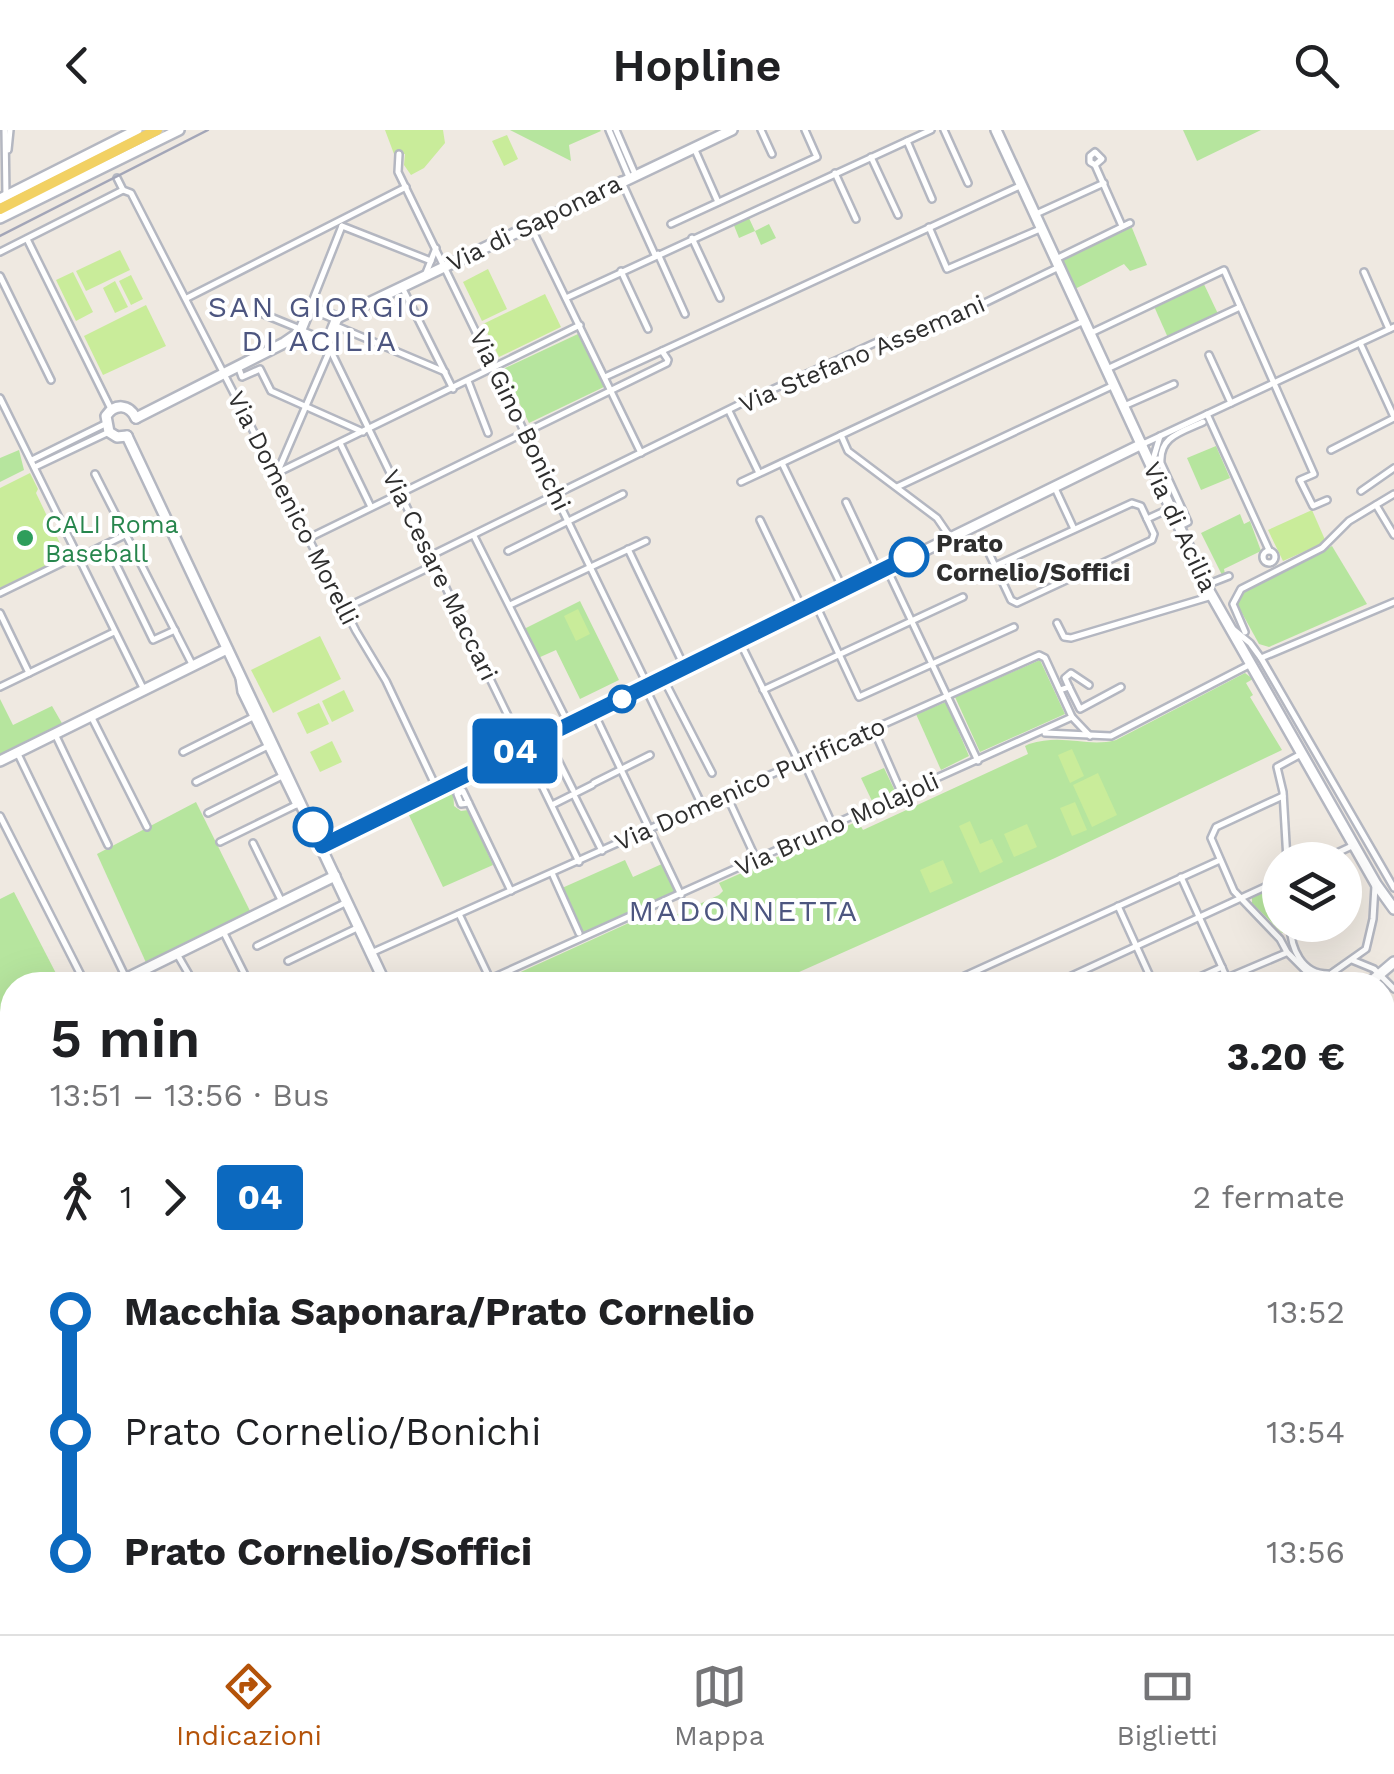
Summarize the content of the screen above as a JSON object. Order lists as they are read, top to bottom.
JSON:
{
  "streets": {
    "street": [
      "Via di Saponara",
      "Via Stefano Assemani",
      "Via Gino Bonichi",
      "Via Domenico Morelli",
      "Via di Acilia",
      "Via Cesare Maccari",
      "Via Domenico Purificato",
      "Via Bruno Molajoli"
    ]
  },
  "crossings": [
    ["Via di Saponara", "Via Gino Bonichi"],
    ["Via Stefano Assemani", "Via Gino Bonichi"],
    ["Via Stefano Assemani", "Via di Acilia"],
    ["Via Stefano Assemani", "Via Cesare Maccari"],
    ["Via Cesare Maccari", "Via Domenico Purificato"],
    ["Via Domenico Purificato", "Via Bruno Molajoli"]
  ],
  "districts": ["SAN GIORGIO DI ACILIA", "MADONNETTA"],
  "places": ["CALI Roma Baseball", "Prato Cornelio/Soffici"],
  "lines": ["bus line 04"],
  "page": {
    "header": "Hopline",
    "on_map": "04",
    "heading": ["5 min", "13:51 – 13:56 · Bus", "3.20 €"],
    "legs": ["1", "04", "2 fermate"],
    "list": [
      {
        "name": "Macchia Saponara/Prato Cornelio",
        "value": "13:52"
      },
      {
        "name": "Prato Cornelio/Bonichi",
        "value": "13:54"
      },
      {
        "name": "Prato Cornelio/Soffici",
        "value": "13:56"
      }
    ],
    "tabs": ["Indicazioni", "Mappa", "Biglietti"]
  }
}
